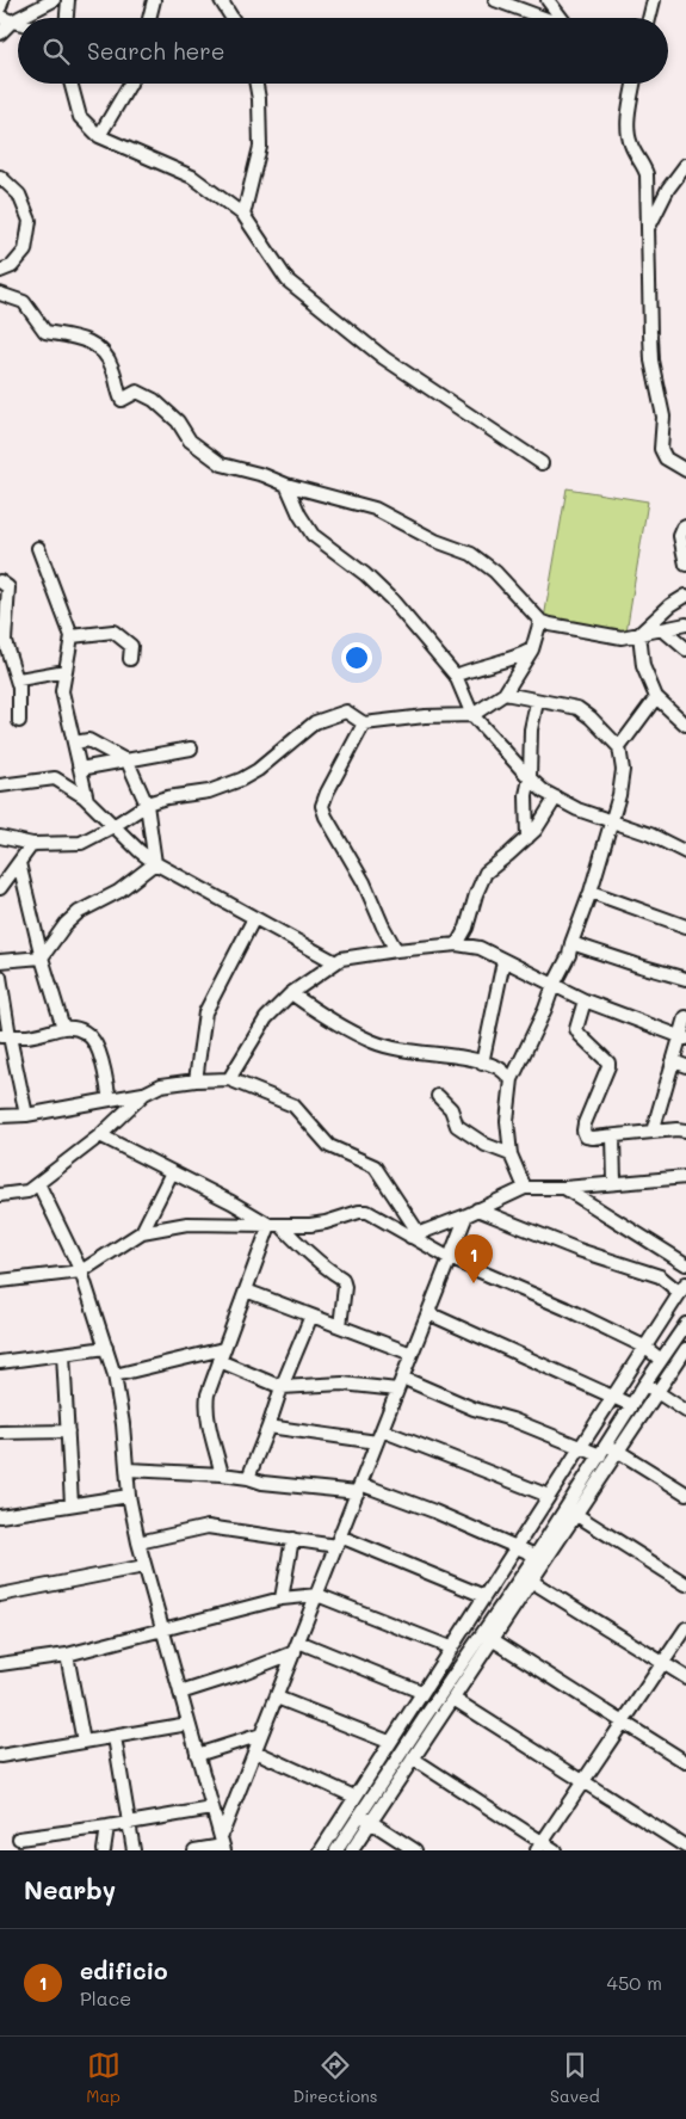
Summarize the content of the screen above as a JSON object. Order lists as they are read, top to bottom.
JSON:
{
  "page": {
    "search": "Search here",
    "pins": "1",
    "heading": "Nearby",
    "list": [
      {
        "mark": "1",
        "name": "edificio",
        "note": "Place",
        "value": "450 m"
      }
    ],
    "nav": ["Map", "Directions", "Saved"]
  }
}
